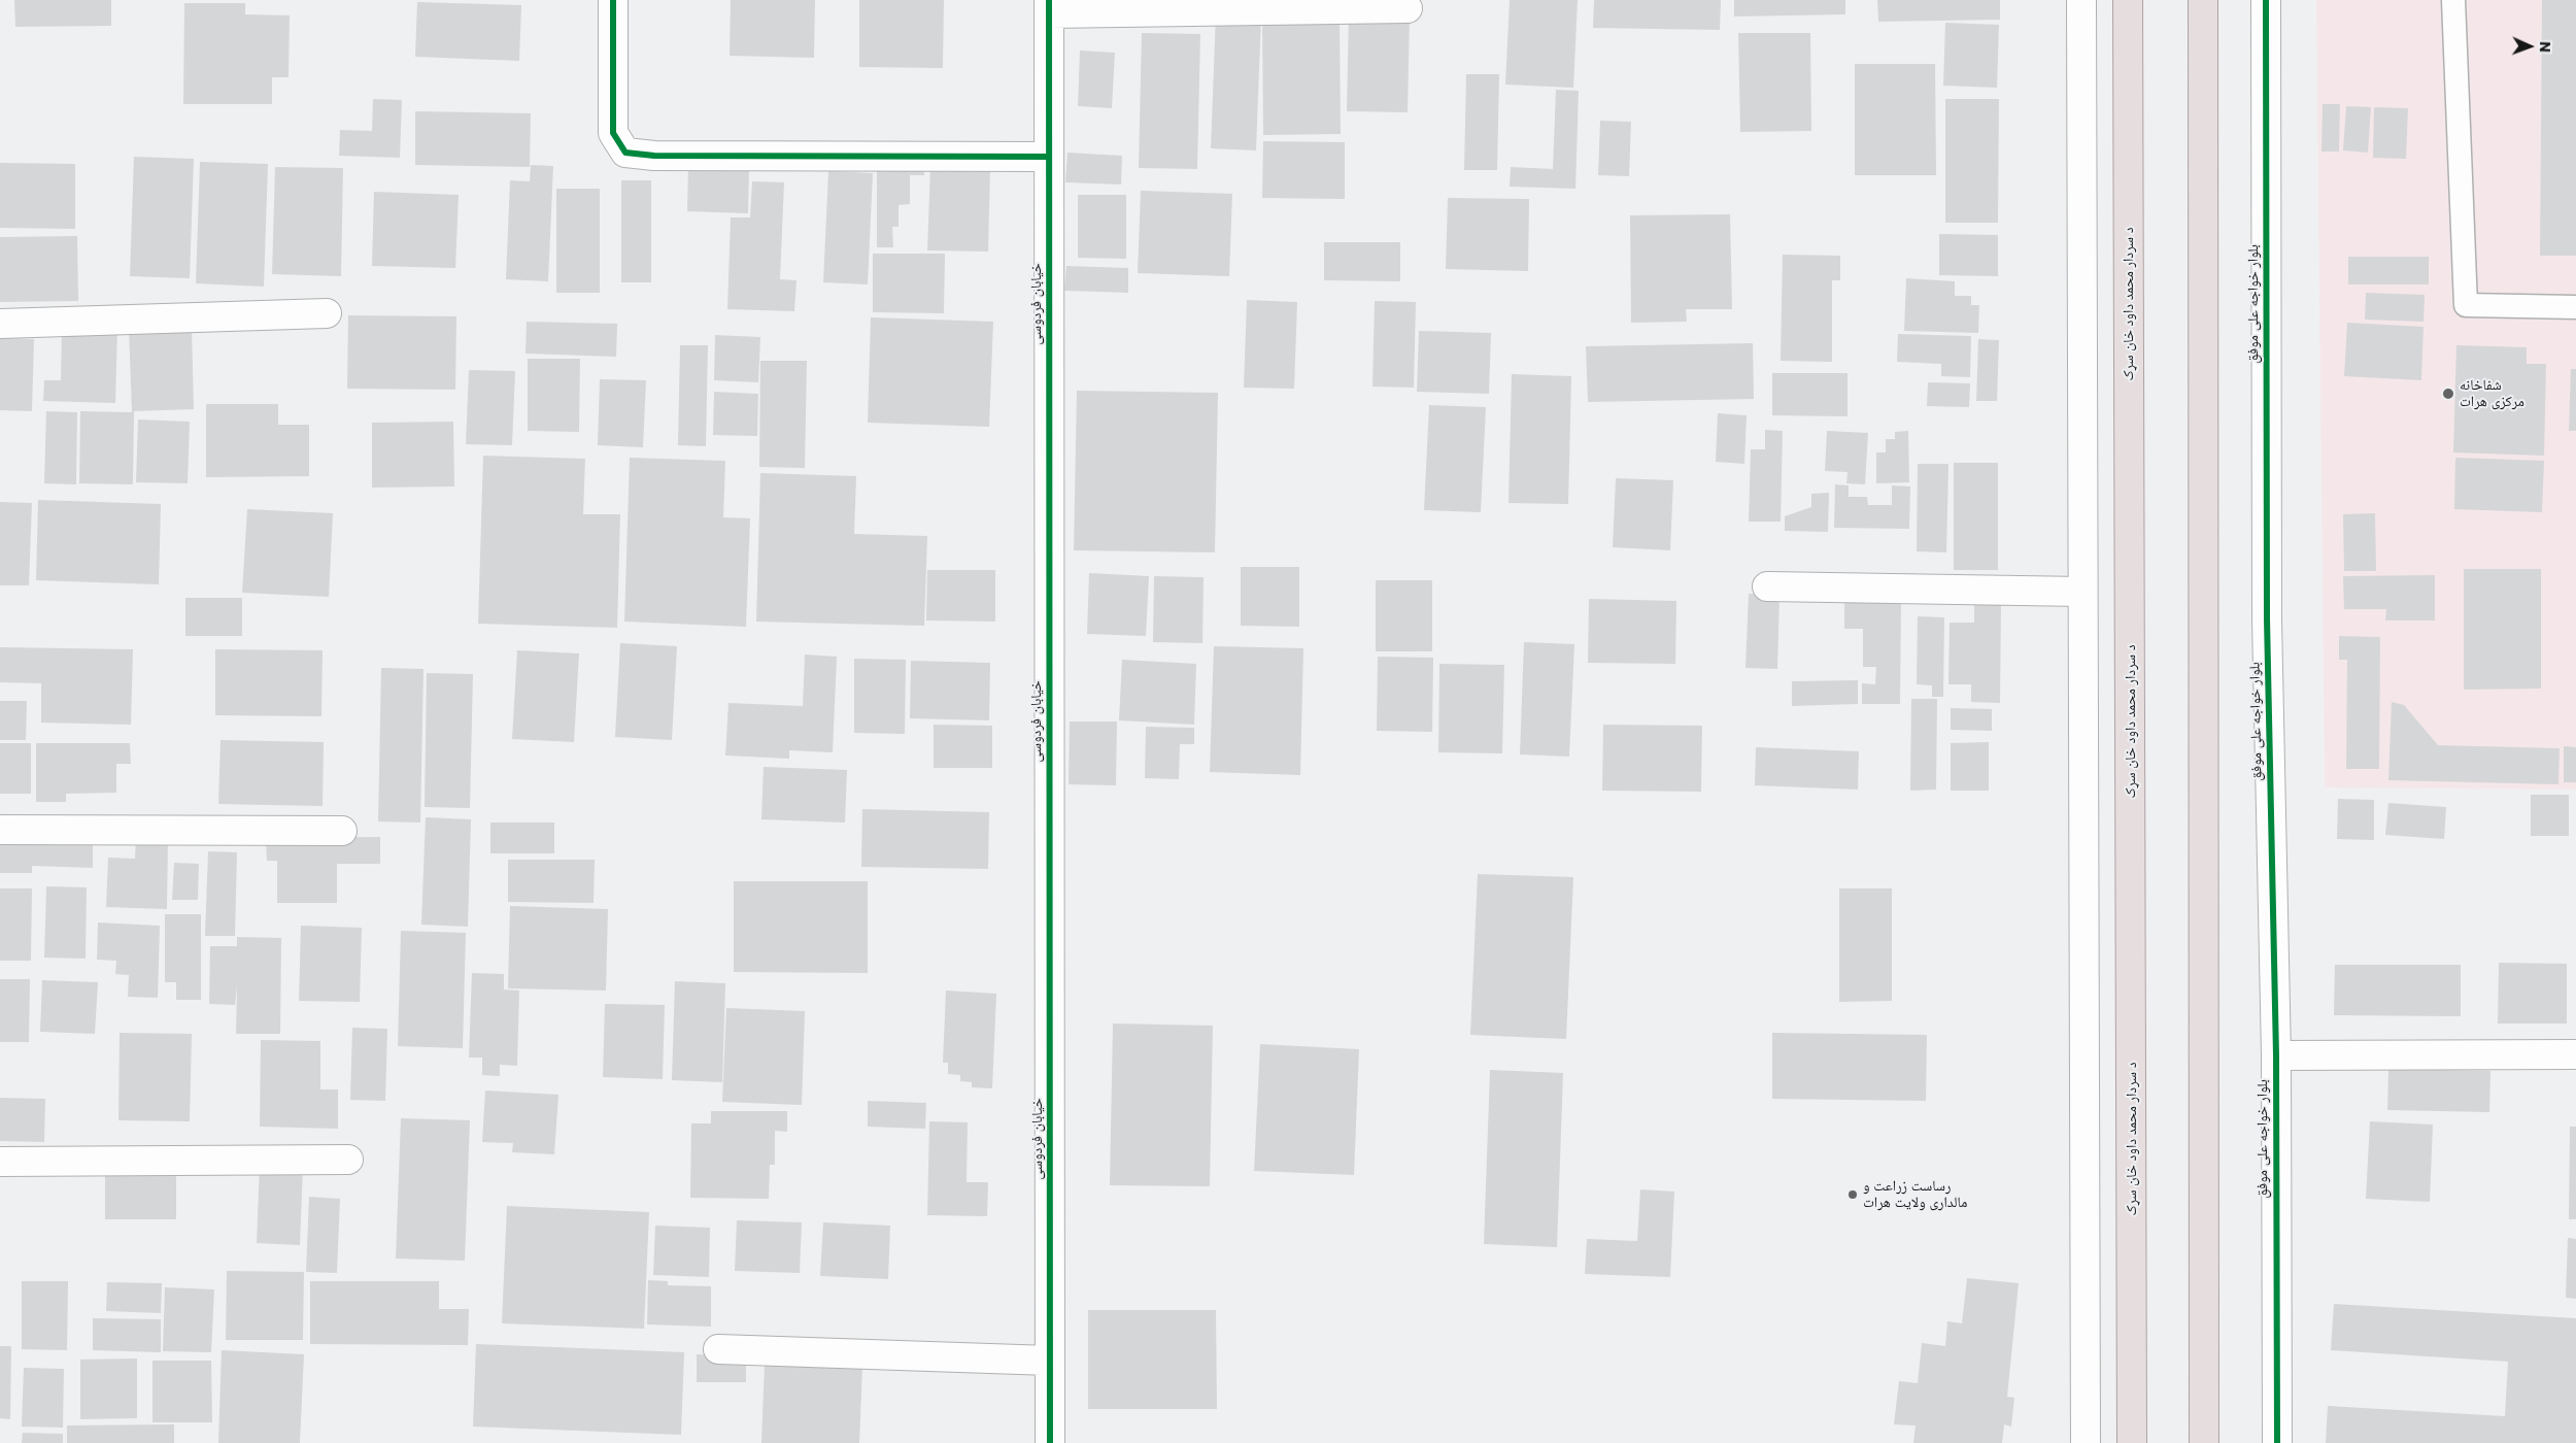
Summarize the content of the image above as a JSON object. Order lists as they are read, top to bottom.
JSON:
{
  "streets": {
    "highway": ["د سردار محمد داود خان سړک"],
    "street": ["خیابان فردوسی", "بلوار خواجه علی موفق"]
  },
  "places": ["شفاخانه مرکزی هرات", "رساست زراعت و مالداری ولایت هرات"],
  "north": "right"
}
